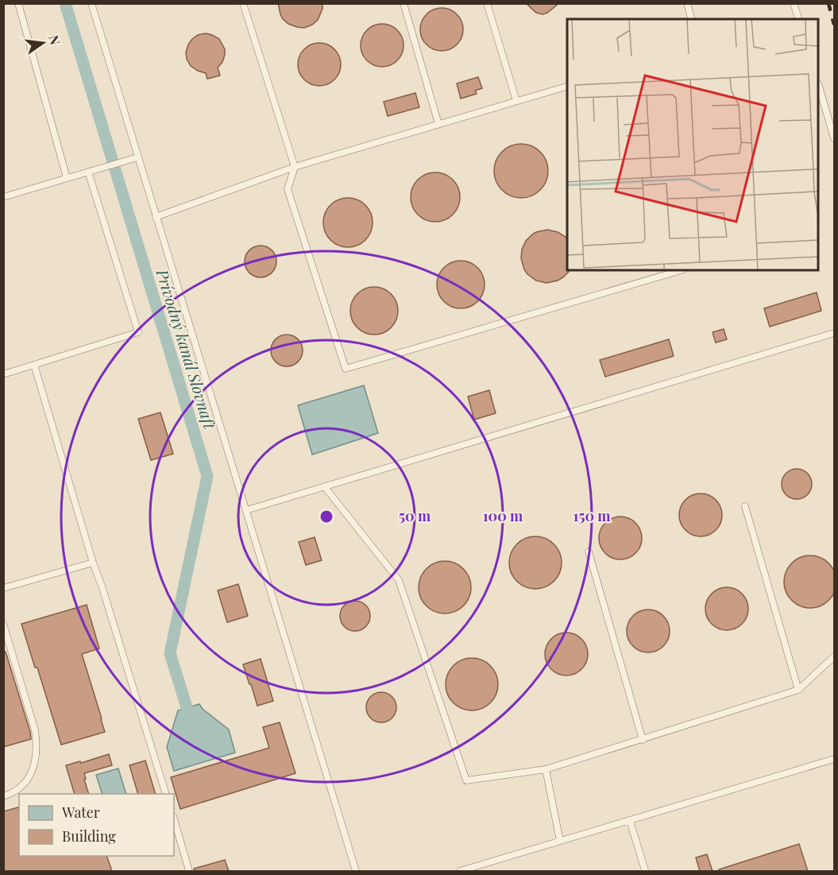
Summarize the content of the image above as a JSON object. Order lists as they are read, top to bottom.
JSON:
{
  "water": ["Prívodný kanál Slovnaft"],
  "legend": ["Water", "Building"],
  "north": "right",
  "rings": ["50 m", "100 m", "150 m"]
}
